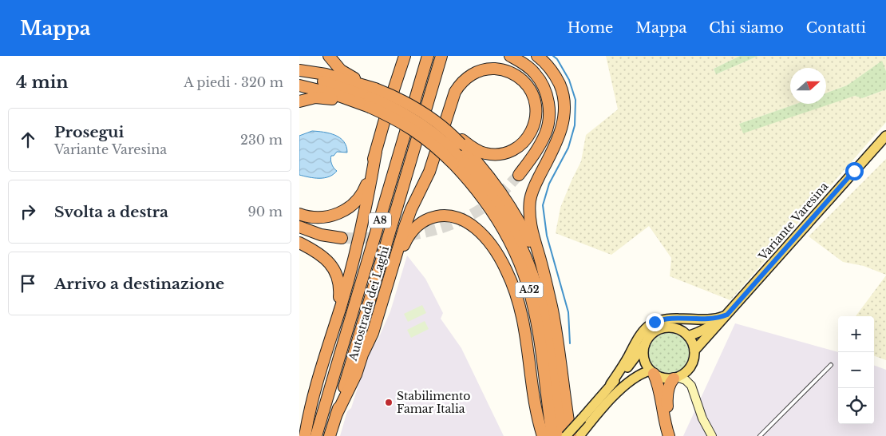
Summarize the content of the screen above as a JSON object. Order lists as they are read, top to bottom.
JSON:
{
  "streets": {
    "highway": ["A8", "A52", "Autostrada dei Laghi"],
    "main road": ["Variante Varesina"]
  },
  "places": ["Stabilimento Famar Italia"],
  "north": "right",
  "page": {
    "header": "Mappa",
    "nav": [
      "Home",
      "Mappa",
      "Chi siamo",
      "Contatti"
    ],
    "heading": ["4 min", "A piedi · 320 m"],
    "list": [
      ["Prosegui", "Variante Varesina", "230 m"],
      ["Svolta a destra", "90 m"],
      "Arrivo a destinazione"
    ],
    "map_buttons": ["+", "−"]
  }
}
